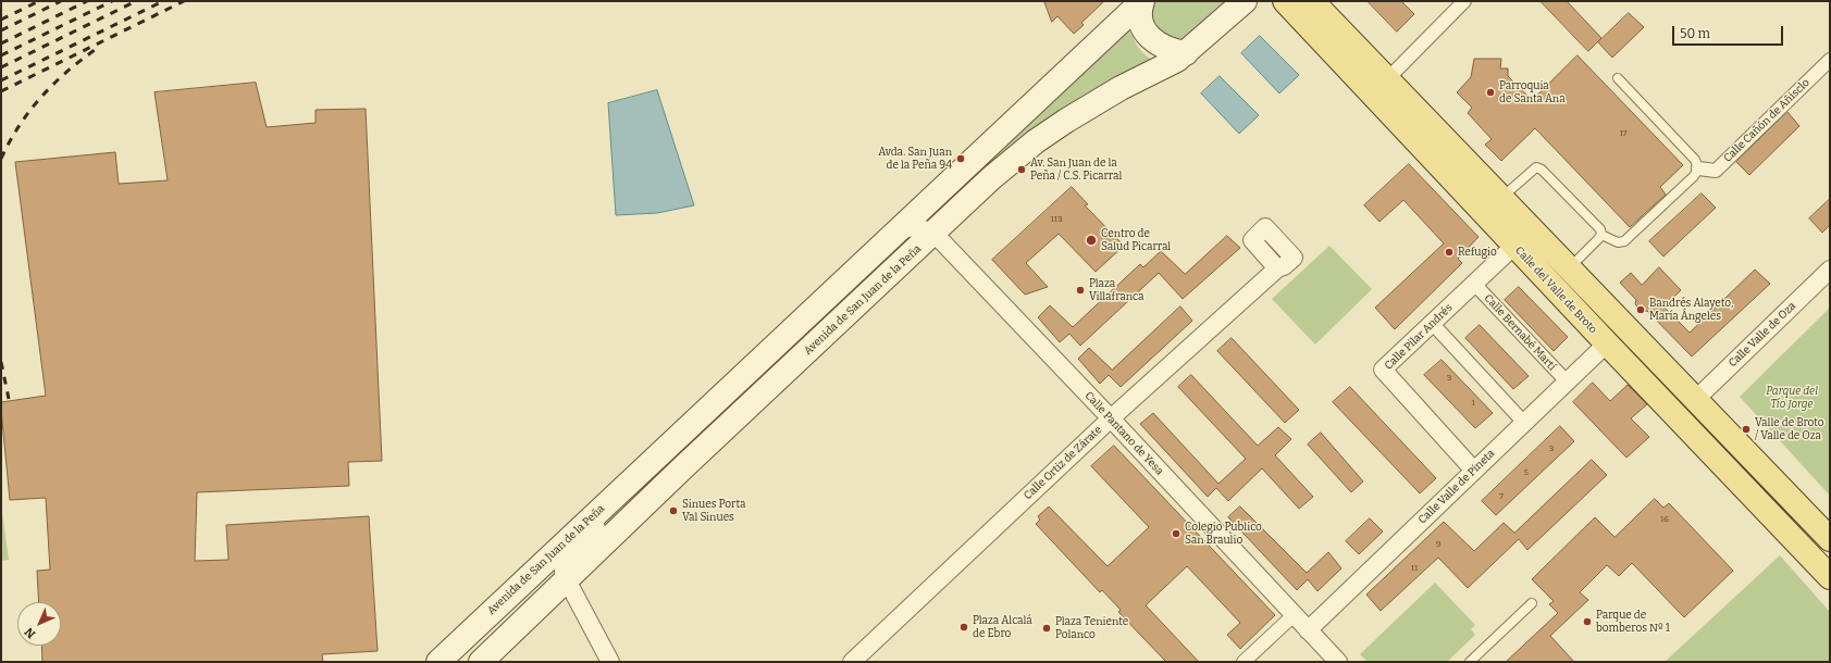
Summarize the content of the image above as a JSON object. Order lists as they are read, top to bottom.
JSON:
{
  "streets": {
    "main road": ["Calle del Valle de Broto", "Avenida de San Juan de la Peña"],
    "street": [
      "Calle Cañón de Añisclo",
      "Calle Bernabé Martí",
      "Calle Valle de Oza",
      "Calle Pilar Andrés",
      "Calle Pantano de Yesa",
      "Calle Ortiz de Zárate",
      "Calle Valle de Pineta"
    ]
  },
  "crossings": [
    ["Calle del Valle de Broto", "Calle Pilar Andrés"],
    ["Calle del Valle de Broto", "Calle Valle de Pineta"],
    ["Avenida de San Juan de la Peña", "Calle Pantano de Yesa"],
    ["Calle Bernabé Martí", "Calle Pilar Andrés"],
    ["Calle Bernabé Martí", "Calle Valle de Pineta"],
    ["Calle Pilar Andrés", "Calle Valle de Pineta"],
    ["Calle Pantano de Yesa", "Calle Ortiz de Zárate"],
    ["Calle Pantano de Yesa", "Calle Valle de Pineta"]
  ],
  "parks": ["Parque del Tío Jorge"],
  "places": [
    "Parroquia de Santa Ana",
    "Avda. San Juan de la Peña 94",
    "Av. San Juan de la Peña / C.S. Picarral",
    "Centro de Salud Picarral",
    "Refugio",
    "Plaza Villafranca",
    "Bandrés Alayeto, María Ángeles",
    "Valle de Broto / Valle de Oza",
    "Sinues Porta Val Sinues",
    "Colegio Publico San Braulio",
    "Parque de bomberos Nº 1",
    "Plaza Alcalá de Ebro",
    "Plaza Teniente Polanco"
  ],
  "house_numbers": [
    "17",
    "113",
    "3",
    "1",
    "3",
    "5",
    "7",
    "16",
    "9",
    "11"
  ],
  "scale_bar": "50 m",
  "north": "bottom left"
}
